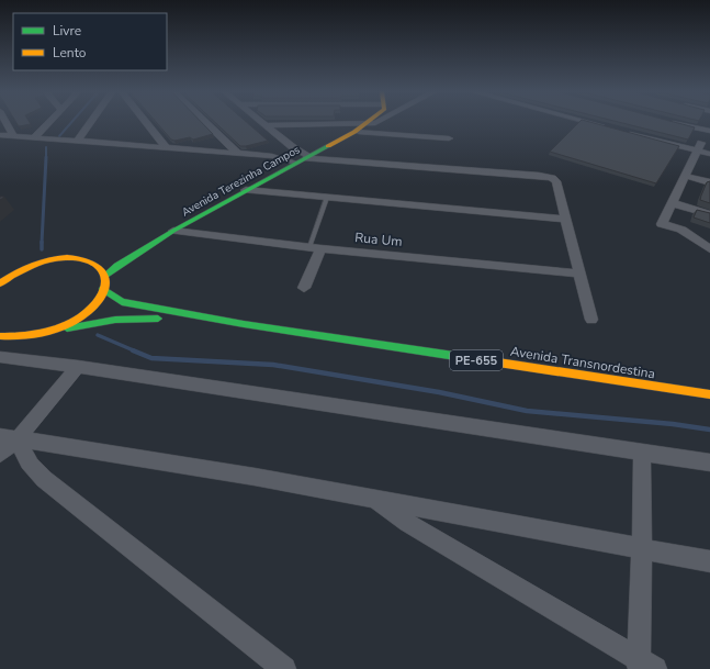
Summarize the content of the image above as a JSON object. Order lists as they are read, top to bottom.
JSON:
{
  "streets": {
    "main road": ["Avenida Terezinha Campos", "PE-655", "Avenida Transnordestina"],
    "street": ["Rua Um"]
  },
  "crossings": [
    ["Avenida Terezinha Campos", "Rua Um"]
  ],
  "legend": ["Livre", "Lento"]
}
